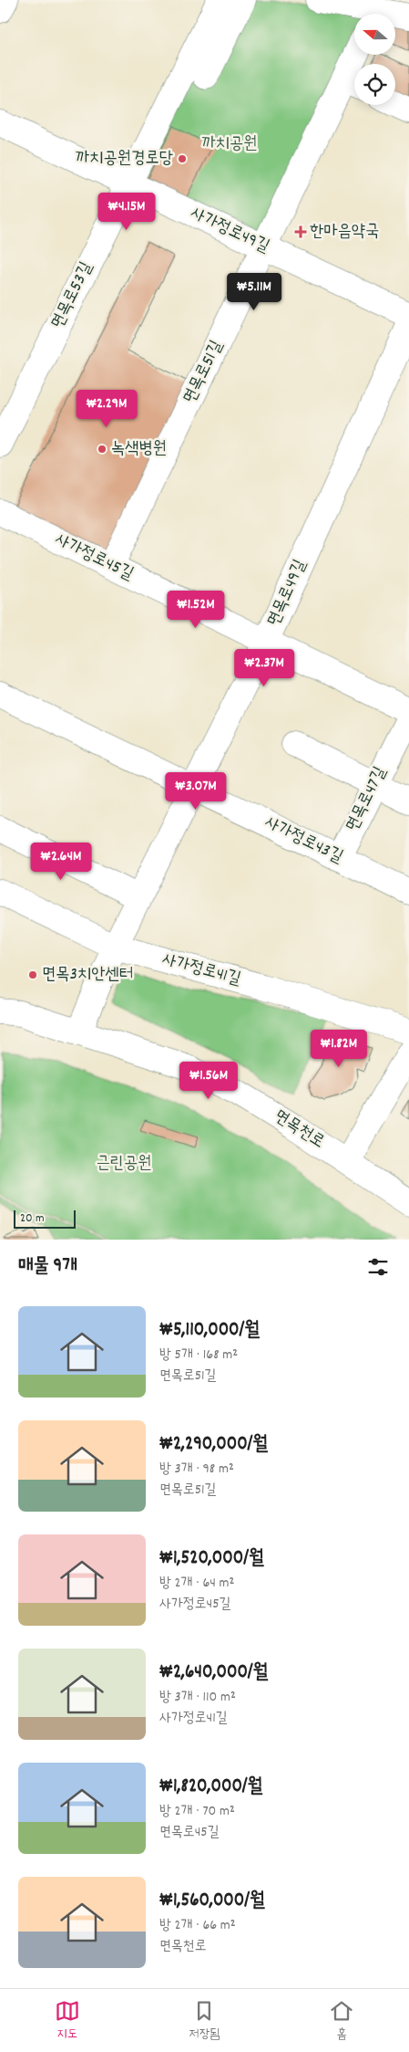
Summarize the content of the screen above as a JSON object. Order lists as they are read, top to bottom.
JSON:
{
  "streets": {
    "street": [
      "사가정로49길",
      "면목로53길",
      "면목로51길",
      "사가정로45길",
      "면목로49길",
      "면목로47길",
      "사가정로43길",
      "사가정로41길",
      "면목천로"
    ]
  },
  "crossings": [
    ["사가정로49길", "면목로53길"],
    ["사가정로49길", "면목로51길"],
    ["면목로51길", "사가정로45길"],
    ["사가정로45길", "면목로49길"],
    ["면목로49길", "사가정로43길"],
    ["면목로49길", "사가정로41길"],
    ["면목로49길", "면목천로"],
    ["면목로47길", "사가정로43길"]
  ],
  "parks": ["까치공원", "근린공원"],
  "places": {
    "other": ["까치공원경로당", "녹색병원", "면목3치안센터"],
    "health": ["한마음약국"]
  },
  "scale_bar": "20 m",
  "north": "left",
  "page": {
    "price": [
      "₩4.15M",
      "₩5.11M",
      "₩2.29M",
      "₩1.52M",
      "₩2.37M",
      "₩3.07M",
      "₩2.64M",
      "₩1.82M",
      "₩1.56M"
    ],
    "scale": "20 m",
    "heading": "매물 9개",
    "list": [
      {
        "name": "₩5,110,000/월",
        "note": "방 5개 · 168 m² · 면목로51길"
      },
      {
        "name": "₩2,290,000/월",
        "note": "방 3개 · 98 m² · 면목로51길"
      },
      {
        "name": "₩1,520,000/월",
        "note": "방 2개 · 64 m² · 사가정로45길"
      },
      {
        "name": "₩2,640,000/월",
        "note": "방 3개 · 110 m² · 사가정로41길"
      },
      {
        "name": "₩1,820,000/월",
        "note": "방 2개 · 70 m² · 면목로45길"
      },
      {
        "name": "₩1,560,000/월",
        "note": "방 2개 · 66 m² · 면목천로"
      }
    ],
    "tabs": ["지도", "저장됨", "홈"]
  }
}
